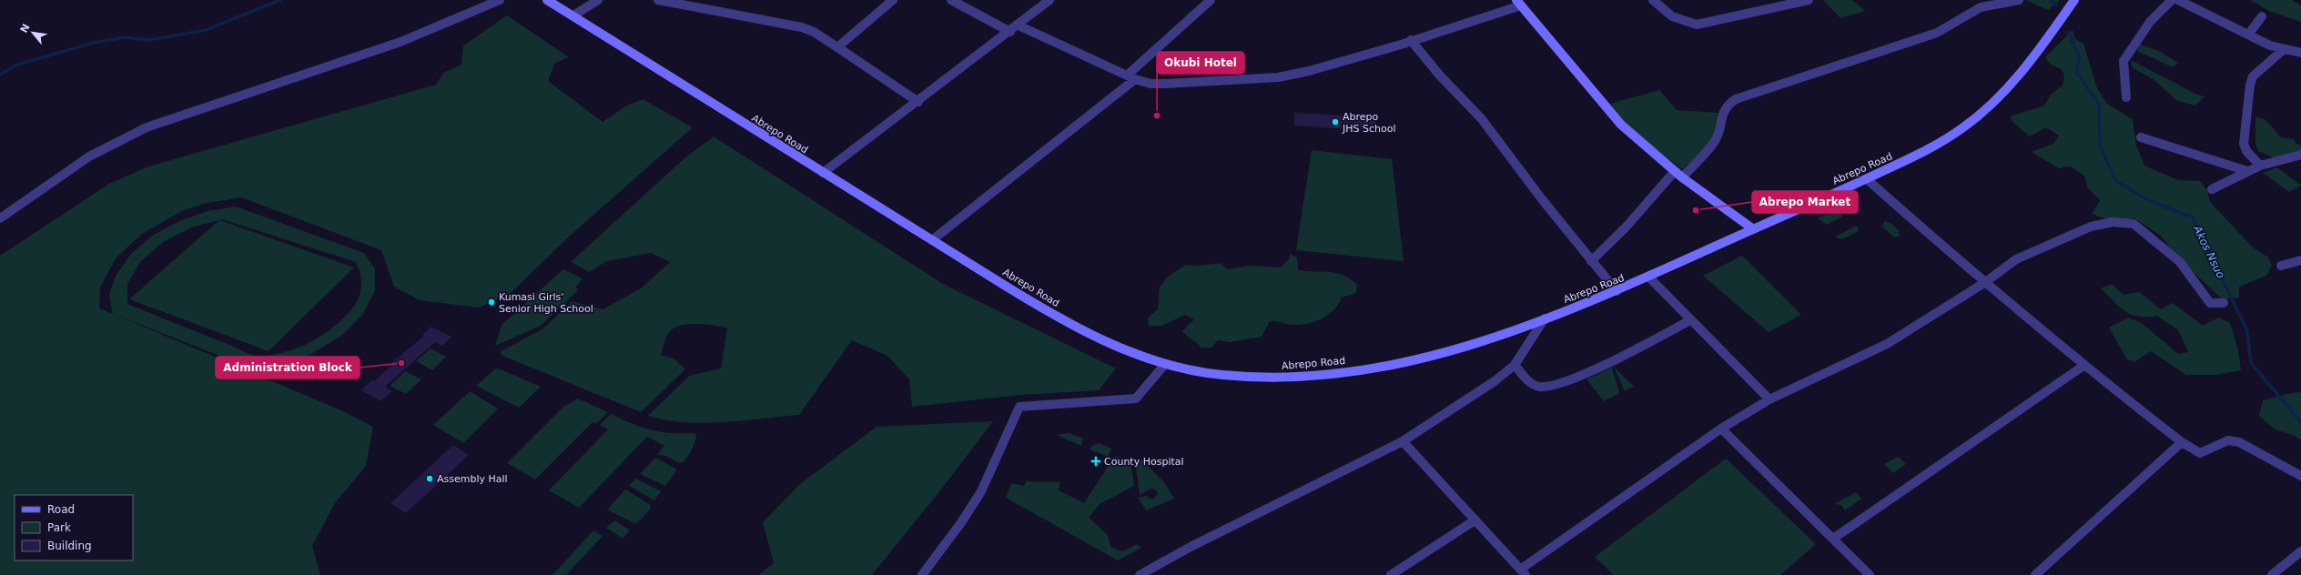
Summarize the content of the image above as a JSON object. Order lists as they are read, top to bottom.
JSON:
{
  "streets": {
    "main road": ["Abrepo Road"]
  },
  "water": ["Akos Nsuo"],
  "places": {
    "other": [
      "Okubi Hotel",
      "Abrepo JHS School",
      "Abrepo Market",
      "Kumasi Girls' Senior High School",
      "Administration Block",
      "Assembly Hall"
    ],
    "health": ["County Hospital"]
  },
  "legend": ["Road", "Park", "Building"],
  "north": "top left"
}
